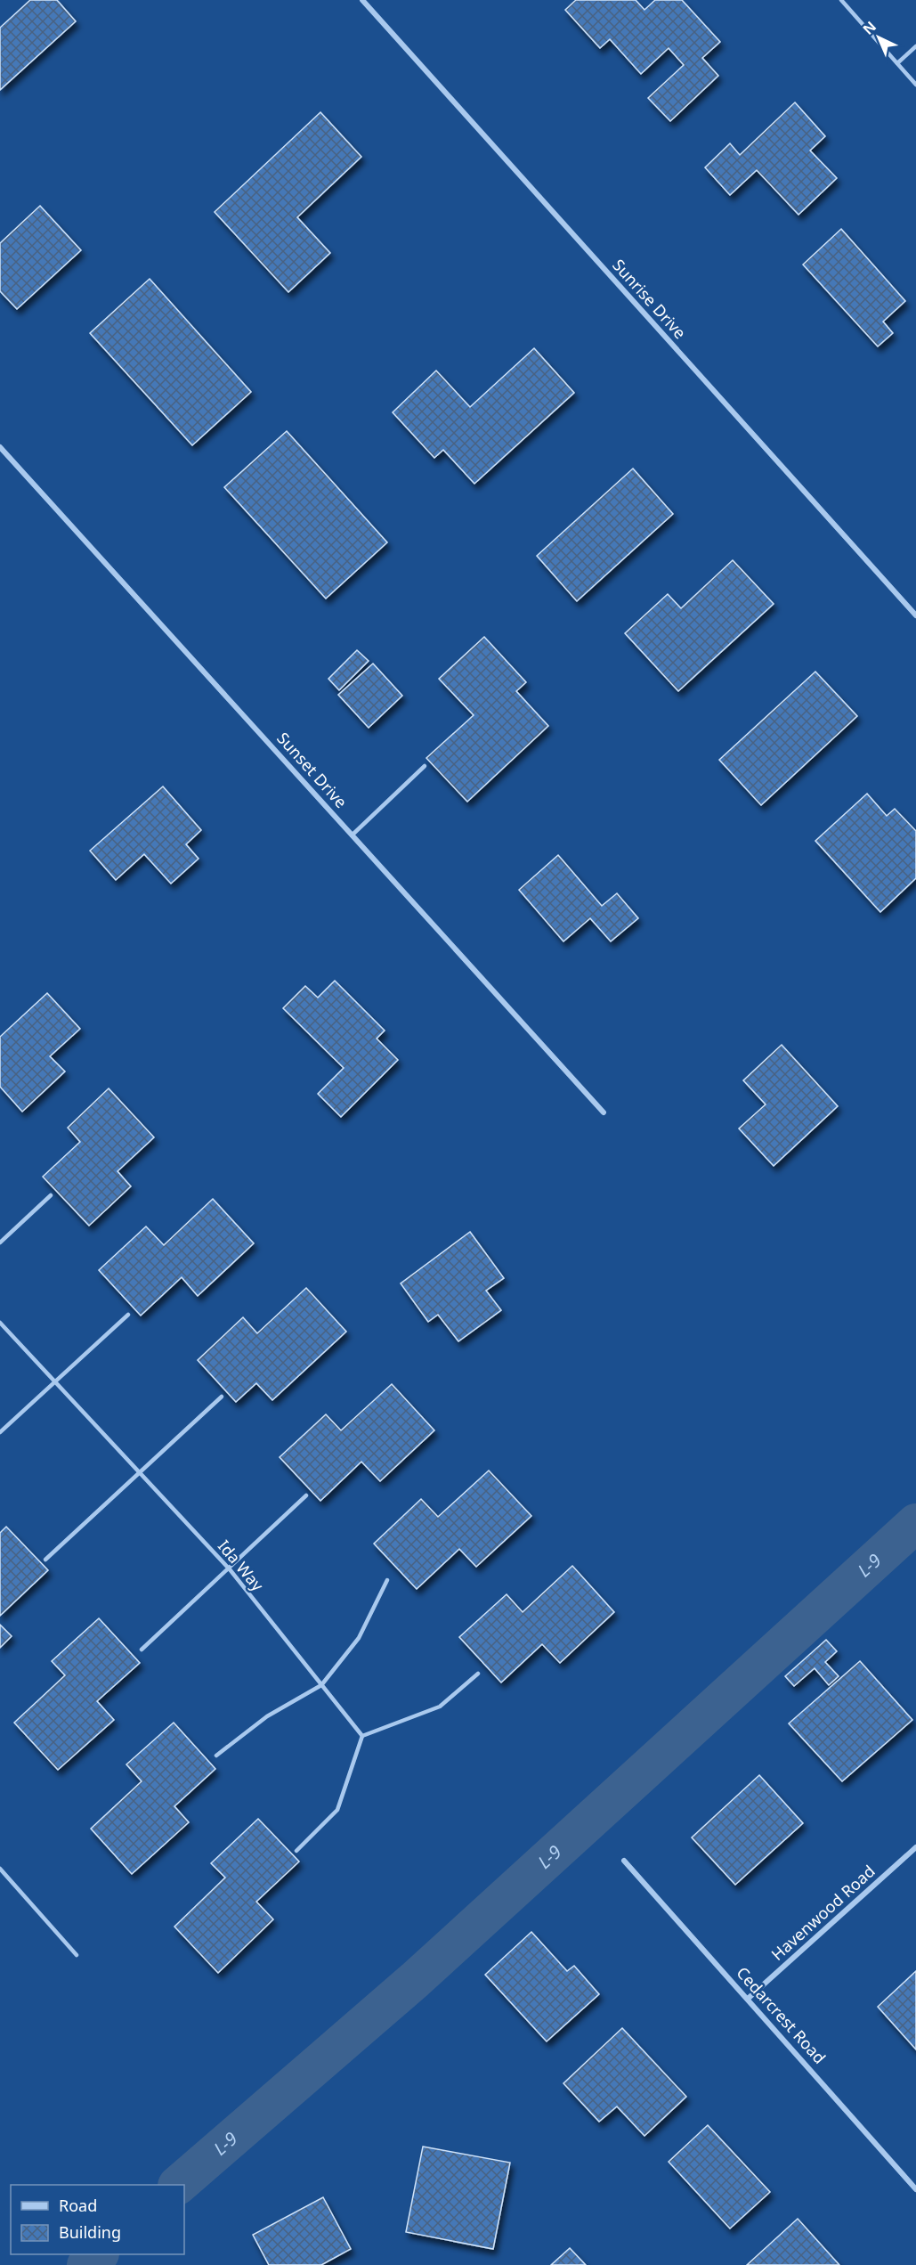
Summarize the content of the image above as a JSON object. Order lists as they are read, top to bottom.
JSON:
{
  "streets": {
    "street": [
      "Sunrise Drive",
      "Sunset Drive",
      "Havenwood Road",
      "Cedarcrest Road"
    ],
    "lane": ["Ida Way"]
  },
  "crossings": [
    ["Havenwood Road", "Cedarcrest Road"]
  ],
  "water": ["L-9"],
  "legend": ["Road", "Building"],
  "north": "top left"
}
